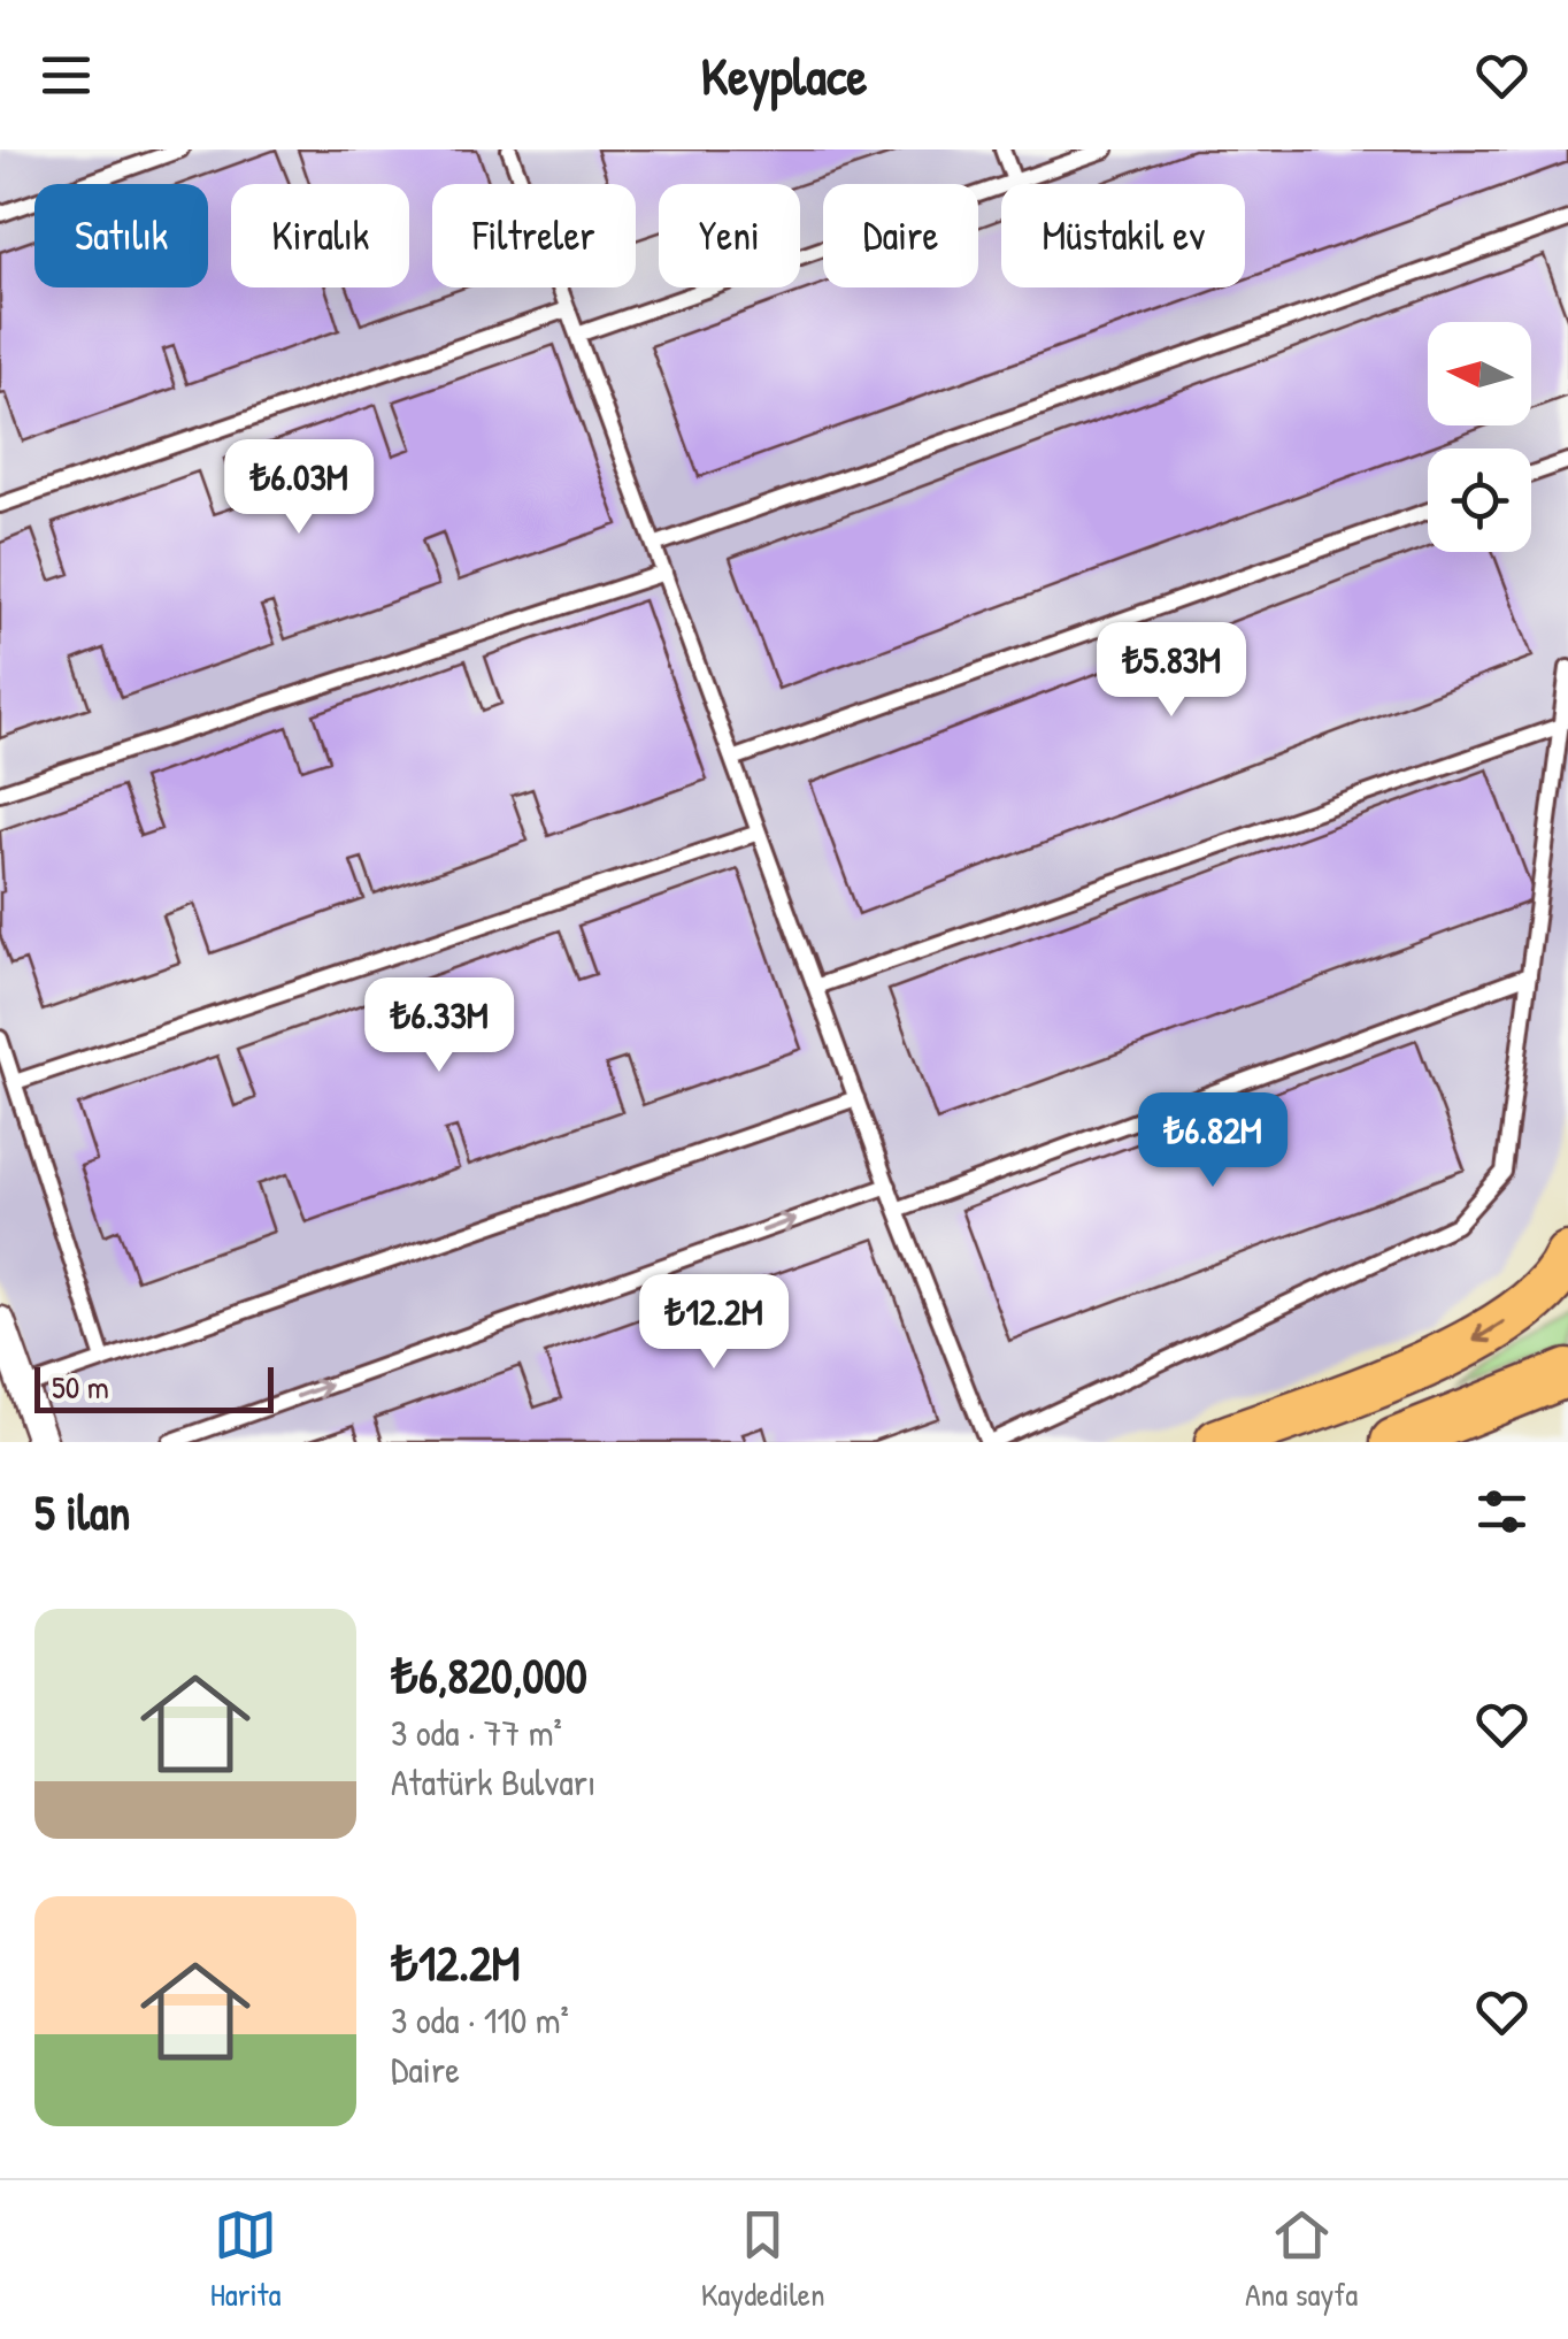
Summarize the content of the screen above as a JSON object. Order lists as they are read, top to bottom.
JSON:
{
  "scale_bar": "50 m",
  "north": "left",
  "page": {
    "header": "Keyplace",
    "chip": [
      "Satılık",
      "Kiralık",
      "Filtreler",
      "Yeni",
      "Daire",
      "Müstakil ev"
    ],
    "price": [
      "₺6.03M",
      "₺5.83M",
      "₺6.33M",
      "₺6.82M",
      "₺12.2M"
    ],
    "scale": "50 m",
    "heading": "5 ilan",
    "list": [
      {
        "name": "₺6,820,000",
        "note": "3 oda · 77 m² · Atatürk Bulvarı"
      },
      {
        "name": "₺12.2M",
        "note": "3 oda · 110 m² · Daire"
      }
    ],
    "tabs": ["Harita", "Kaydedilen", "Ana sayfa"]
  }
}
